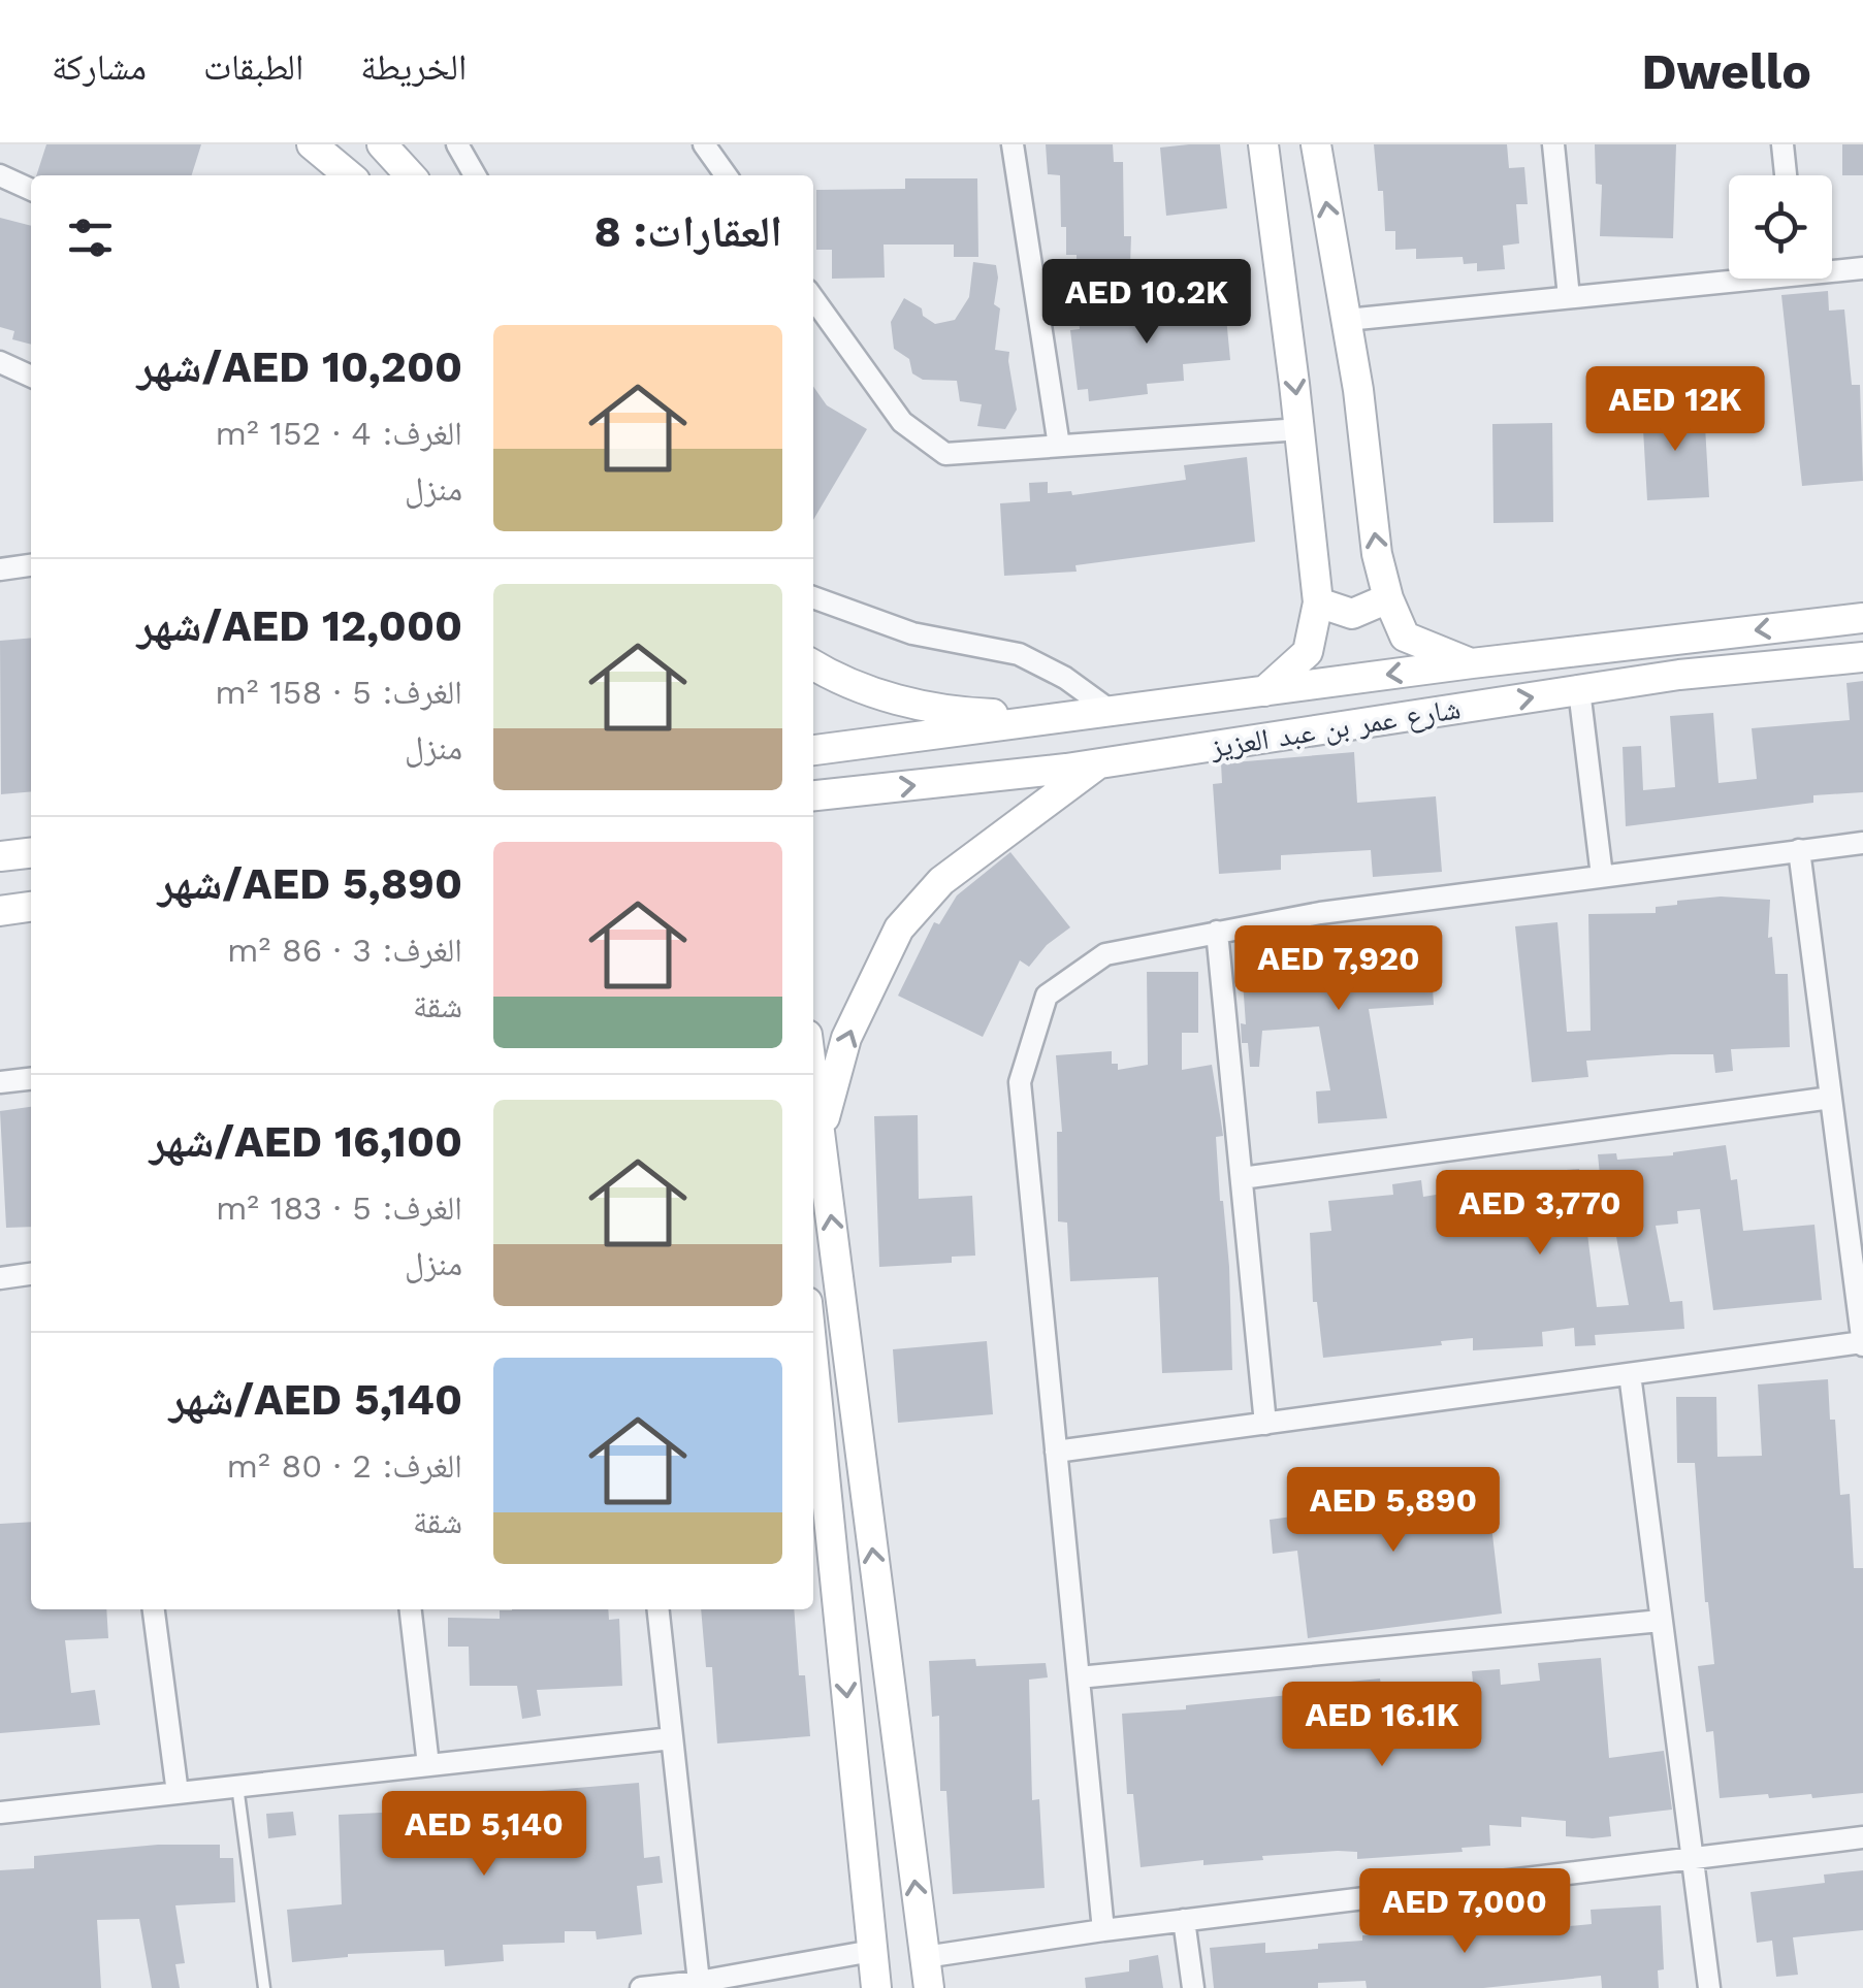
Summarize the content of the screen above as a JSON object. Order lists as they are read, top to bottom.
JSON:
{
  "streets": {
    "street": ["شارع عمر بن عبد العزيز"]
  },
  "page": {
    "header": "Dwello",
    "nav": ["الخريطة", "الطبقات", "مشاركة"],
    "heading": "العقارات: 8",
    "price": [
      "AED 10.2K",
      "AED 12K",
      "AED 7,920",
      "AED 3,770",
      "AED 5,890",
      "AED 16.1K",
      "AED 5,140",
      "AED 7,000"
    ],
    "list": [
      {
        "name": "AED 10,200/شهر",
        "note": "الغرف: 4 · 152 m² · منزل"
      },
      {
        "name": "AED 12,000/شهر",
        "note": "الغرف: 5 · 158 m² · منزل"
      },
      {
        "name": "AED 5,890/شهر",
        "note": "الغرف: 3 · 86 m² · شقة"
      },
      {
        "name": "AED 16,100/شهر",
        "note": "الغرف: 5 · 183 m² · منزل"
      },
      {
        "name": "AED 5,140/شهر",
        "note": "الغرف: 2 · 80 m² · شقة"
      }
    ]
  }
}
